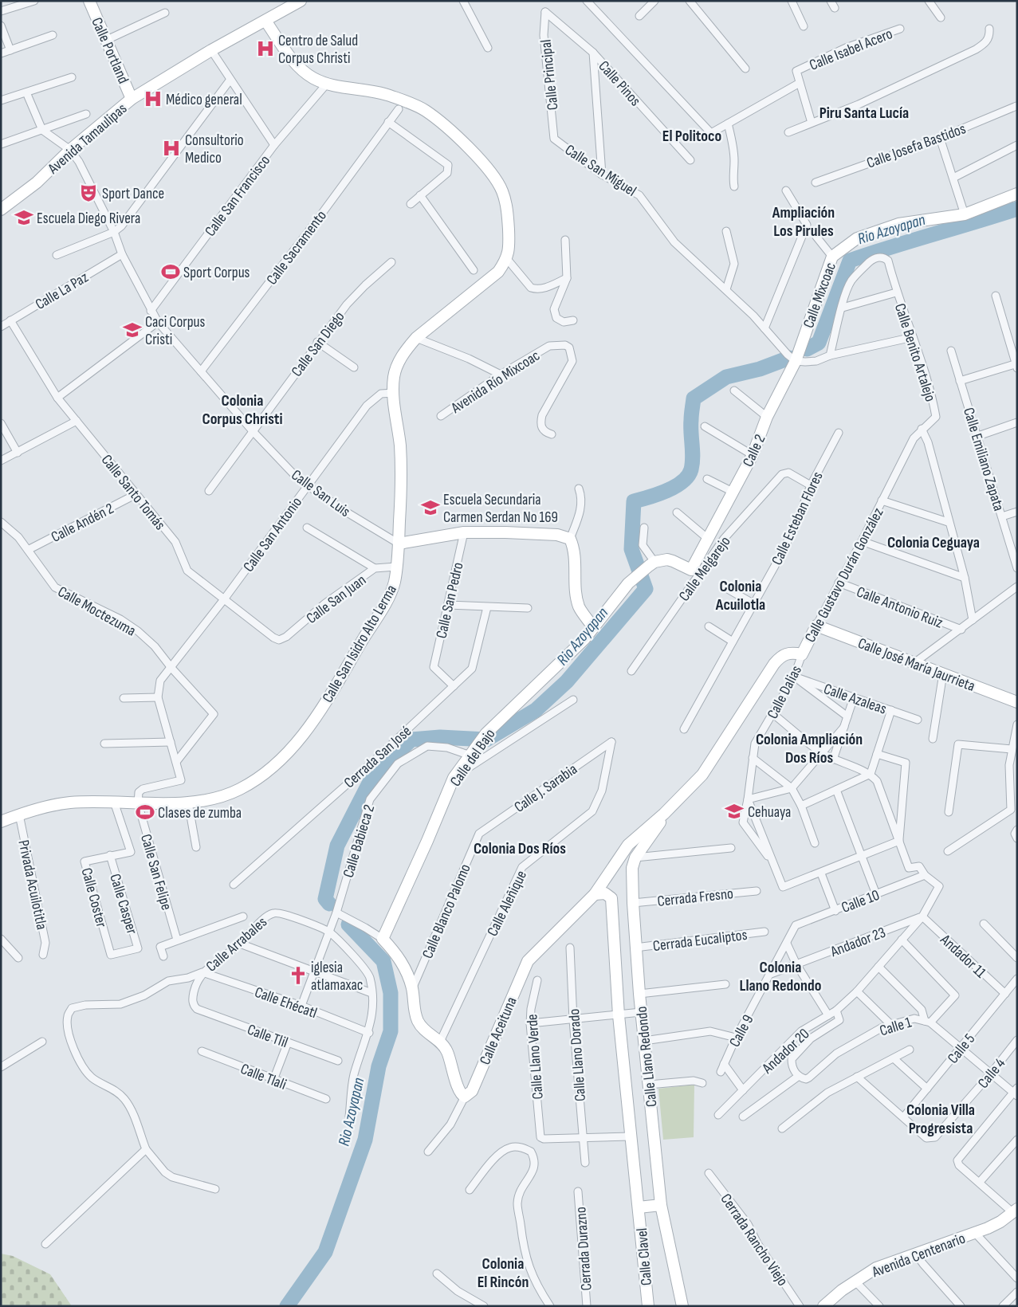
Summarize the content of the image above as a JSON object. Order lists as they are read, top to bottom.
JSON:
{
  "streets": {
    "street": [
      "Calle Isabel Acero",
      "Calle Portland",
      "Calle Principal",
      "Calle Pinos",
      "Avenida Tamaulipas",
      "Calle Josefa Bastidos",
      "Calle San Miguel",
      "Calle San Francisco",
      "Calle Sacramento",
      "Calle La Paz",
      "Calle Mixcoac",
      "Calle San Diego",
      "Calle Benito Artalejo",
      "Avenida Río Mixcoac",
      "Calle 2",
      "Calle Emiliano Zapata",
      "Calle Santo Tomás",
      "Calle San Luis",
      "Calle Esteban Flores",
      "Calle Andén 2",
      "Calle San Antonio",
      "Calle Melgarejo",
      "Calle Gustavo Durán González",
      "Calle San Juan",
      "Calle San Pedro",
      "Calle Antonio Ruiz",
      "Calle Moctezuma",
      "Calle San Isidro Alto Lerma",
      "Calle José María Jaurrieta",
      "Calle Dalias",
      "Calle Azaleas",
      "Cerrada San José",
      "Calle del Bajo",
      "Calle J. Sarabia",
      "Calle Babieca 2",
      "Calle San Felipe",
      "Privada Acuilotitla",
      "Cerrada Fresno",
      "Calle Coster",
      "Calle 10",
      "Calle Aleñique",
      "Calle Casper",
      "Calle Blanco Palomo",
      "Cerrada Eucaliptos",
      "Andador 23",
      "Calle Arrabales",
      "Andador 11",
      "Calle Ehécatl",
      "Calle 1",
      "Calle Aceituna",
      "Calle 9",
      "Calle Tlil",
      "Calle 5",
      "Andador 20",
      "Calle Llano Dorado",
      "Calle Llano Verde",
      "Calle Llano Redondo",
      "Calle 4",
      "Calle Tlali",
      "Cerrada Rancho Viejo",
      "Cerrada Durazno",
      "Avenida Centenario",
      "Calle Clavel"
    ]
  },
  "crossings": [
    ["Calle Portland", "Avenida Tamaulipas"],
    ["Calle Principal", "Calle Pinos"],
    ["Calle Principal", "Calle San Miguel"],
    ["Avenida Tamaulipas", "Calle San Luis"],
    ["Calle San Miguel", "Calle Mixcoac"],
    ["Calle San Miguel", "Calle 2"],
    ["Calle San Francisco", "Calle San Luis"],
    ["Calle Sacramento", "Calle San Luis"],
    ["Calle La Paz", "Calle Santo Tomás"],
    ["Calle La Paz", "Calle San Luis"],
    ["Calle Mixcoac", "Calle 2"],
    ["Calle San Diego", "Calle San Luis"],
    ["Calle Benito Artalejo", "Calle Gustavo Durán González"],
    ["Calle 2", "Calle Melgarejo"],
    ["Calle Santo Tomás", "Calle Andén 2"],
    ["Calle Santo Tomás", "Calle San Antonio"],
    ["Calle Santo Tomás", "Calle San Juan"],
    ["Calle San Luis", "Calle San Antonio"],
    ["Calle San Luis", "Calle San Isidro Alto Lerma"],
    ["Calle Esteban Flores", "Calle Melgarejo"],
    ["Calle Andén 2", "Calle Moctezuma"],
    ["Calle San Antonio", "Calle Moctezuma"],
    ["Calle San Antonio", "Calle San Isidro Alto Lerma"],
    ["Calle Gustavo Durán González", "Calle Antonio Ruiz"],
    ["Calle Gustavo Durán González", "Calle José María Jaurrieta"],
    ["Calle Gustavo Durán González", "Calle Dalias"],
    ["Calle Gustavo Durán González", "Calle Llano Redondo"],
    ["Calle San Juan", "Calle San Isidro Alto Lerma"],
    ["Calle San Pedro", "Cerrada San José"],
    ["Calle San Isidro Alto Lerma", "Calle San Felipe"],
    ["Calle San Isidro Alto Lerma", "Privada Acuilotitla"],
    ["Calle San Isidro Alto Lerma", "Calle Coster"],
    ["Calle Dalias", "Calle Azaleas"],
    ["Calle del Bajo", "Calle Babieca 2"],
    ["Calle J. Sarabia", "Calle Aleñique"],
    ["Calle J. Sarabia", "Calle Blanco Palomo"],
    ["Calle Babieca 2", "Calle Arrabales"],
    ["Cerrada Fresno", "Calle Llano Redondo"],
    ["Calle Coster", "Calle Casper"],
    ["Calle 10", "Calle 9"],
    ["Calle 10", "Andador 20"],
    ["Cerrada Eucaliptos", "Calle Llano Redondo"],
    ["Andador 23", "Andador 11"],
    ["Andador 23", "Calle 9"],
    ["Andador 23", "Andador 20"],
    ["Calle Arrabales", "Calle Ehécatl"],
    ["Calle Arrabales", "Calle Tlil"],
    ["Andador 11", "Calle 5"],
    ["Andador 11", "Andador 20"],
    ["Calle 1", "Calle 5"],
    ["Calle 1", "Calle 4"],
    ["Calle Aceituna", "Calle Llano Redondo"],
    ["Calle 5", "Calle 4"],
    ["Calle Llano Dorado", "Calle Llano Verde"],
    ["Calle Llano Redondo", "Calle Clavel"]
  ],
  "districts": [
    "Piru Santa Lucía",
    "El Politoco",
    "Ampliación Los Pirules",
    "Colonia Corpus Christi",
    "Colonia Ceguaya",
    "Colonia Acuilotla",
    "Colonia Ampliación Dos Ríos",
    "Colonia Dos Ríos",
    "Colonia Llano Redondo",
    "Colonia Villa Progresista",
    "Colonia El Rincón"
  ],
  "water": ["Rio Azoyapan"],
  "places": {
    "hospital": ["Centro de Salud Corpus Christi", "Médico general", "Consultorio Medico"],
    "theatre": ["Sport Dance"],
    "school or university": [
      "Escuela Diego Rivera",
      "Caci Corpus Cristi",
      "Escuela Secundaria Carmen Serdan No 169",
      "Cehuaya"
    ],
    "sports": ["Sport Corpus", "Clases de zumba"],
    "church": ["iglesia atlamaxac"]
  }
}
